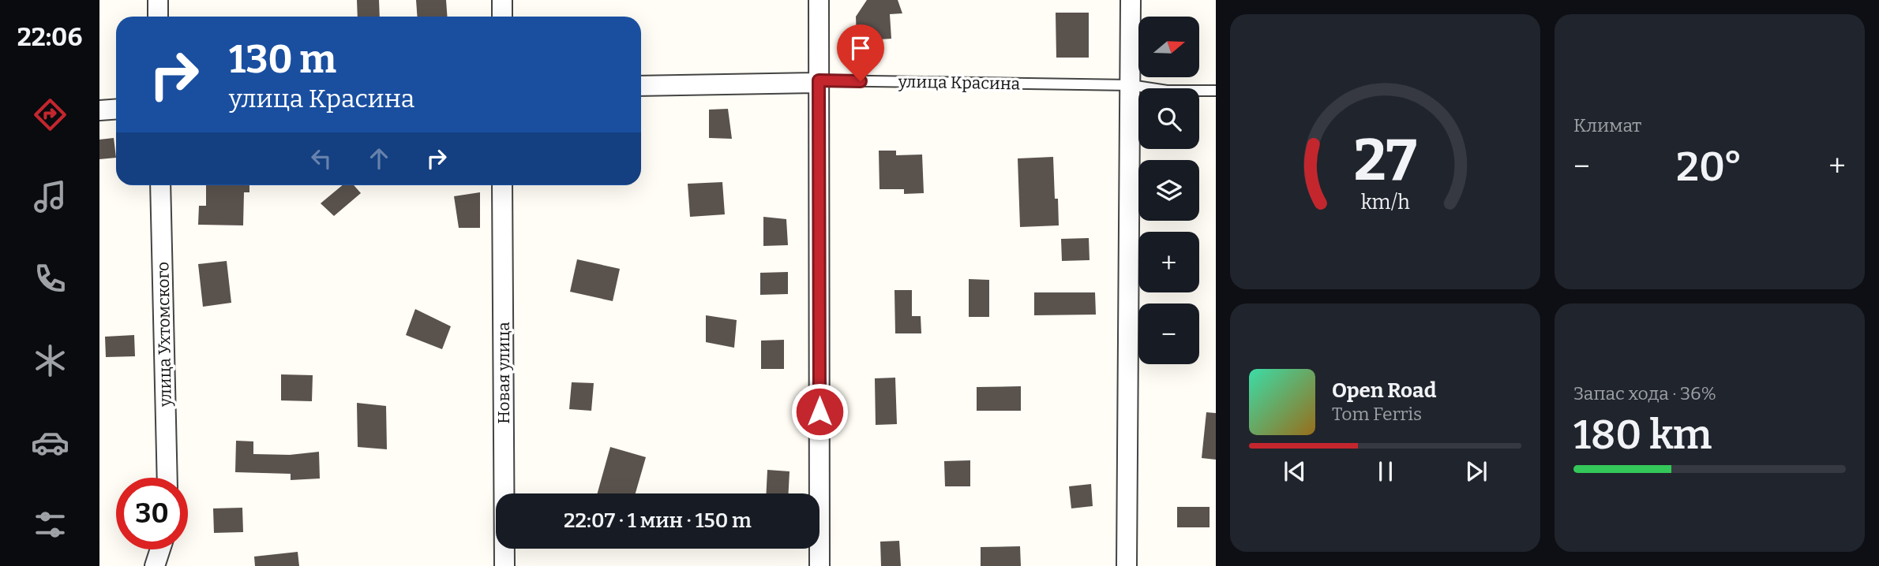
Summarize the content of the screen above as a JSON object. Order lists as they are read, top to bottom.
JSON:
{
  "streets": {
    "street": ["улица Красина", "улица Ухтомского", "Новая улица"]
  },
  "north": "right",
  "page": {
    "tabs": "22:06",
    "tile": [
      "Климат",
      ["Запас хода · 36%", "180 km"]
    ],
    "map_buttons": ["+", "−"],
    "turn": ["130 m", "улица Красина"],
    "heat": ["−", "20°", "+"],
    "song": ["Open Road", "Tom Ferris"],
    "limit": "30",
    "trip": "22:07 · 1 мин · 150 m",
    "gauge": ["27", "km/h"]
  }
}
